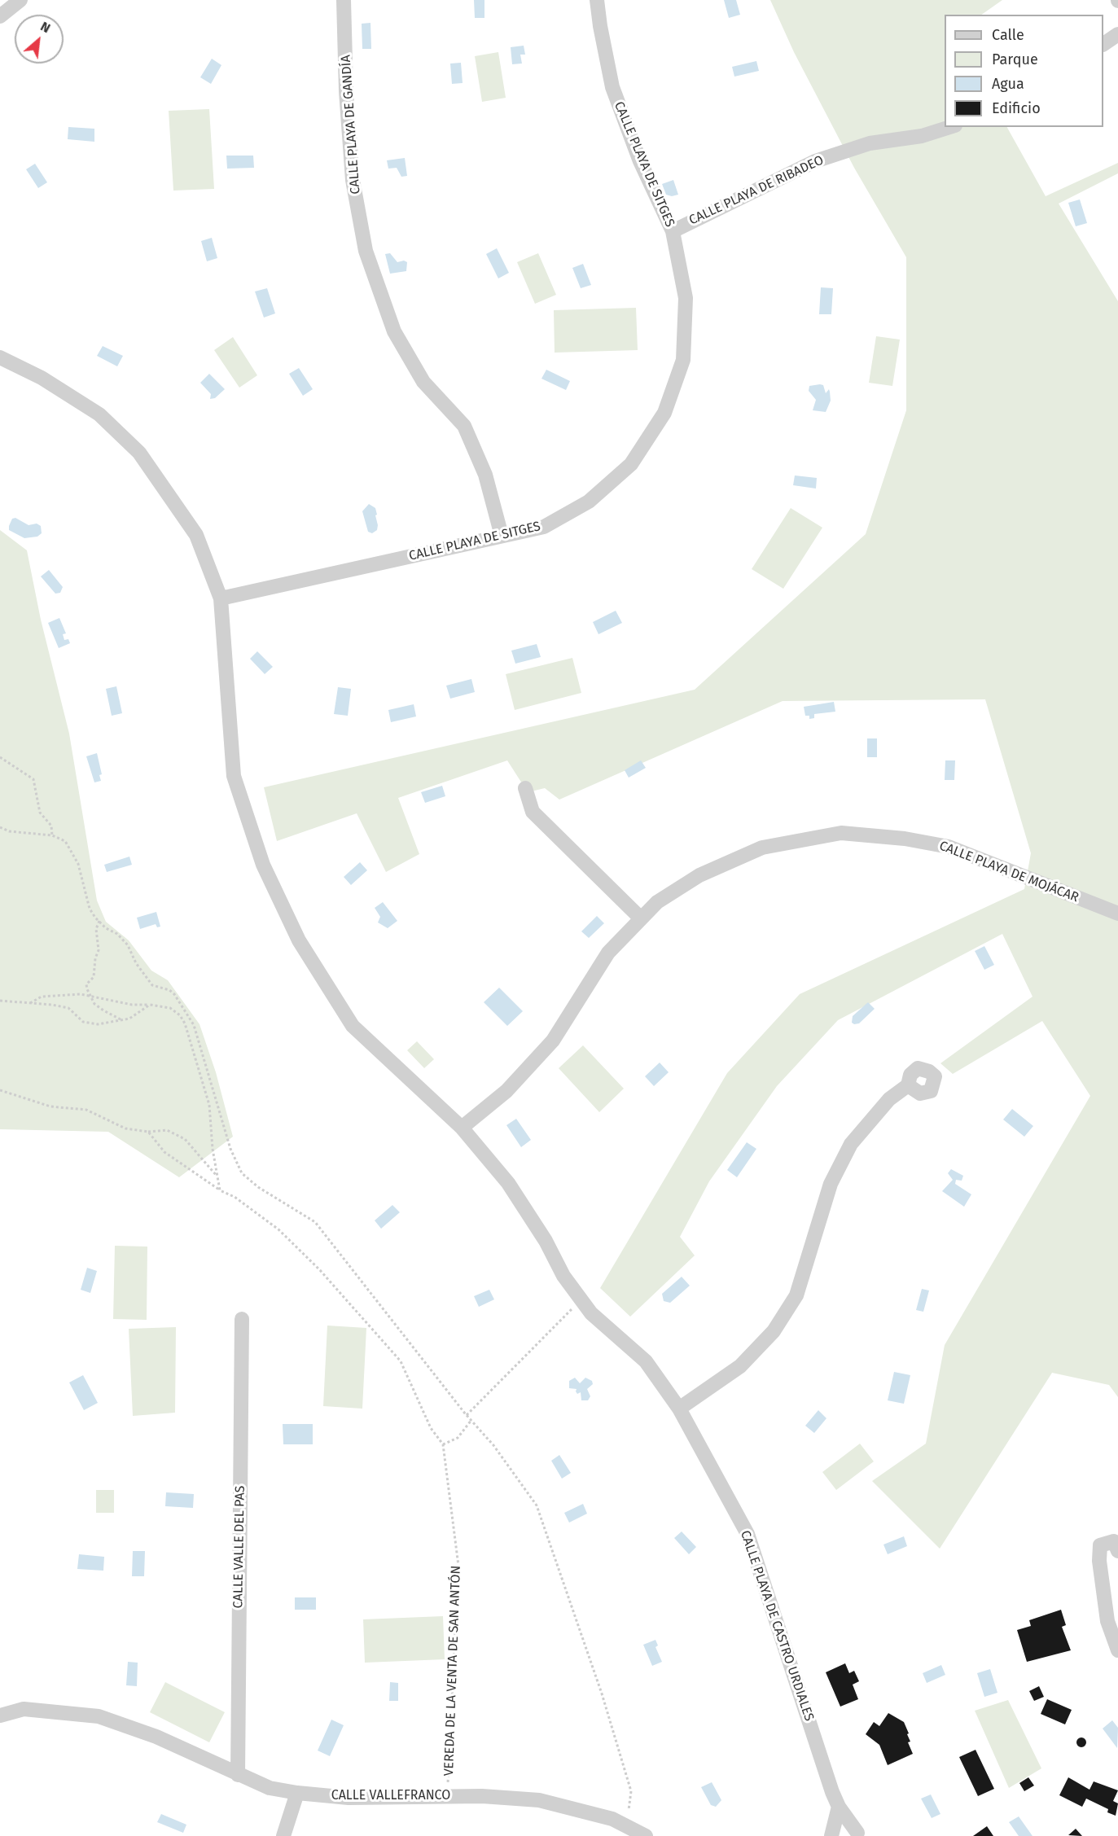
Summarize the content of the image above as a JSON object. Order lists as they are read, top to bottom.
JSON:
{
  "streets": {
    "street": [
      "CALLE PLAYA DE GANDÍA",
      "CALLE PLAYA DE SITGES",
      "CALLE PLAYA DE RIBADEO",
      "CALLE PLAYA DE MOJÁCAR",
      "CALLE VALLE DEL PAS",
      "CALLE PLAYA DE CASTRO URDIALES",
      "CALLE VALLEFRANCO"
    ],
    "path": ["VEREDA DE LA VENTA DE SAN ANTÓN"]
  },
  "crossings": [
    ["CALLE PLAYA DE GANDÍA", "CALLE PLAYA DE SITGES"],
    ["CALLE PLAYA DE SITGES", "CALLE PLAYA DE RIBADEO"],
    ["CALLE PLAYA DE SITGES", "CALLE PLAYA DE CASTRO URDIALES"],
    ["CALLE PLAYA DE MOJÁCAR", "CALLE PLAYA DE CASTRO URDIALES"],
    ["CALLE VALLE DEL PAS", "CALLE VALLEFRANCO"],
    ["VEREDA DE LA VENTA DE SAN ANTÓN", "CALLE VALLEFRANCO"]
  ],
  "legend": [
    "Calle",
    "Parque",
    "Agua",
    "Edificio"
  ],
  "north": "top right"
}
